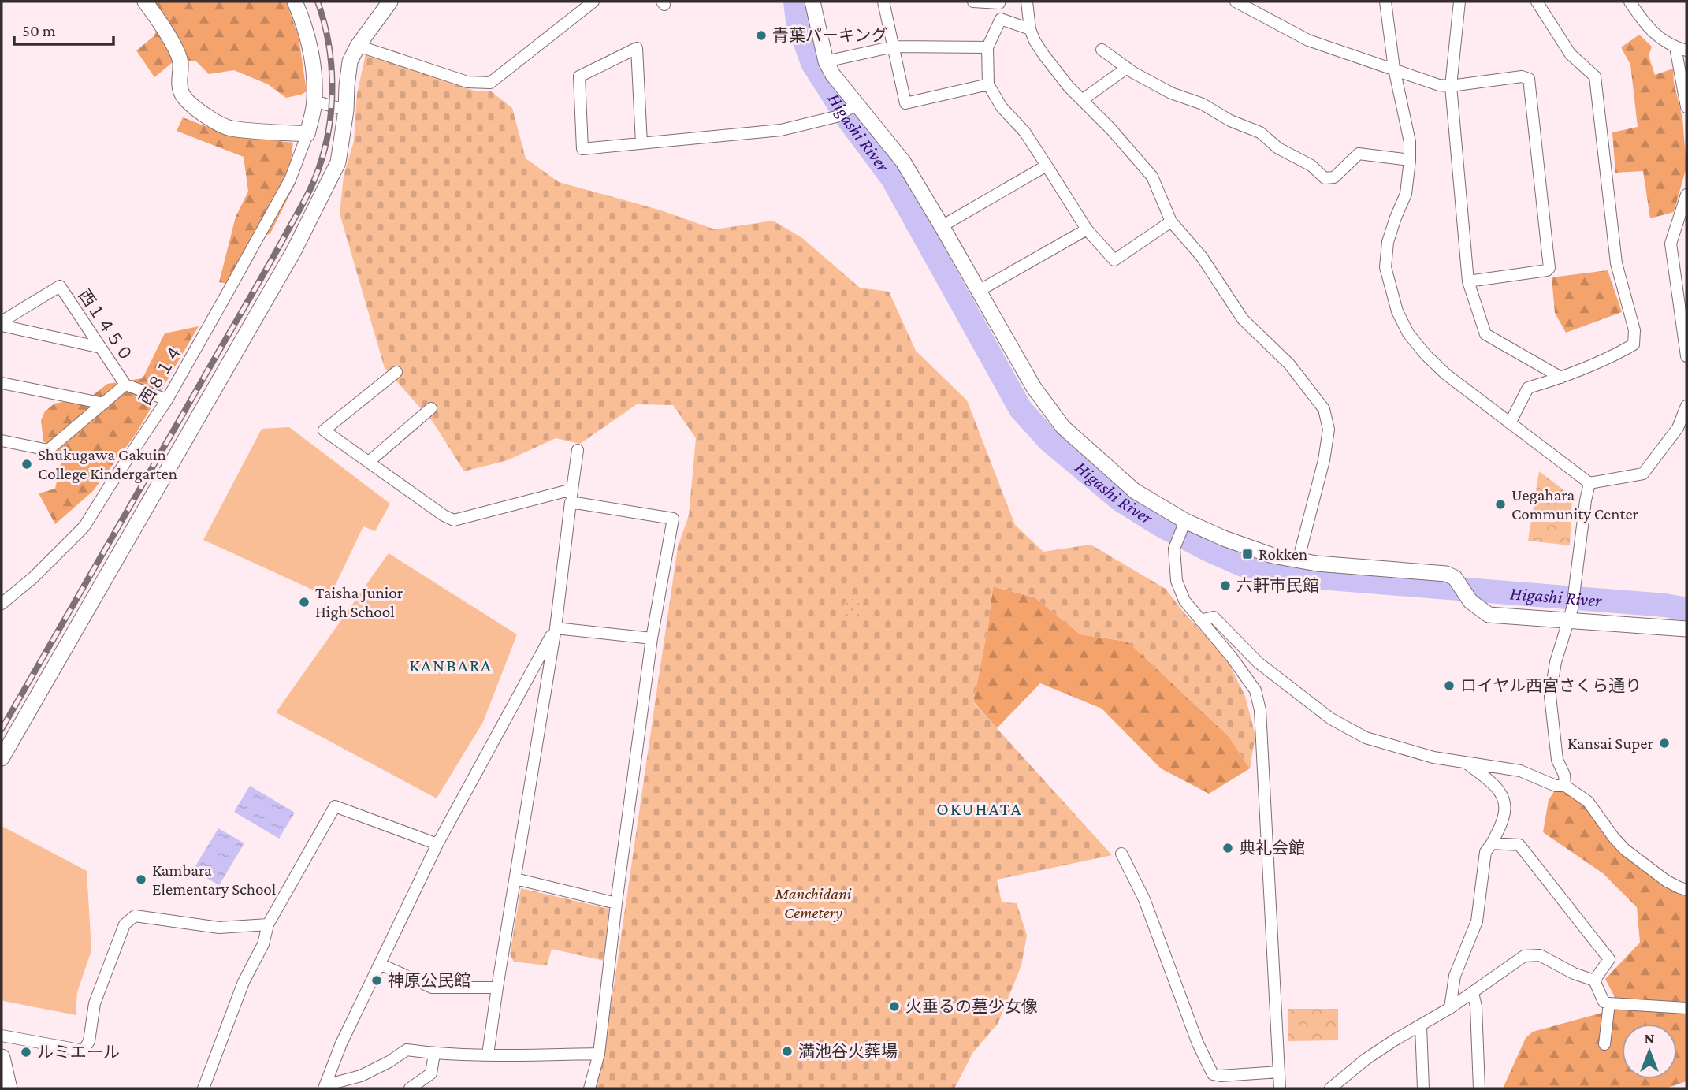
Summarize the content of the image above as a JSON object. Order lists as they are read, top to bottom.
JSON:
{
  "streets": {
    "street": ["西１４５０", "西８１４"]
  },
  "crossings": [
    ["西１４５０", "西８１４"]
  ],
  "districts": ["KANBARA", "OKUHATA"],
  "water": ["Higashi River"],
  "parks": ["Manchidani Cemetery"],
  "places": {
    "other": [
      "青葉パーキング",
      "Shukugawa Gakuin College Kindergarten",
      "Uegahara Community Center",
      "六軒市民館",
      "Taisha Junior High School",
      "ロイヤル西宮さくら通り",
      "Kansai Super",
      "典礼会館",
      "Kambara Elementary School",
      "神原公民館",
      "火垂るの墓少女像",
      "満池谷火葬場",
      "ルミエール"
    ],
    "transit": ["Rokken"]
  },
  "scale_bar": "50 m",
  "north": "top"
}
